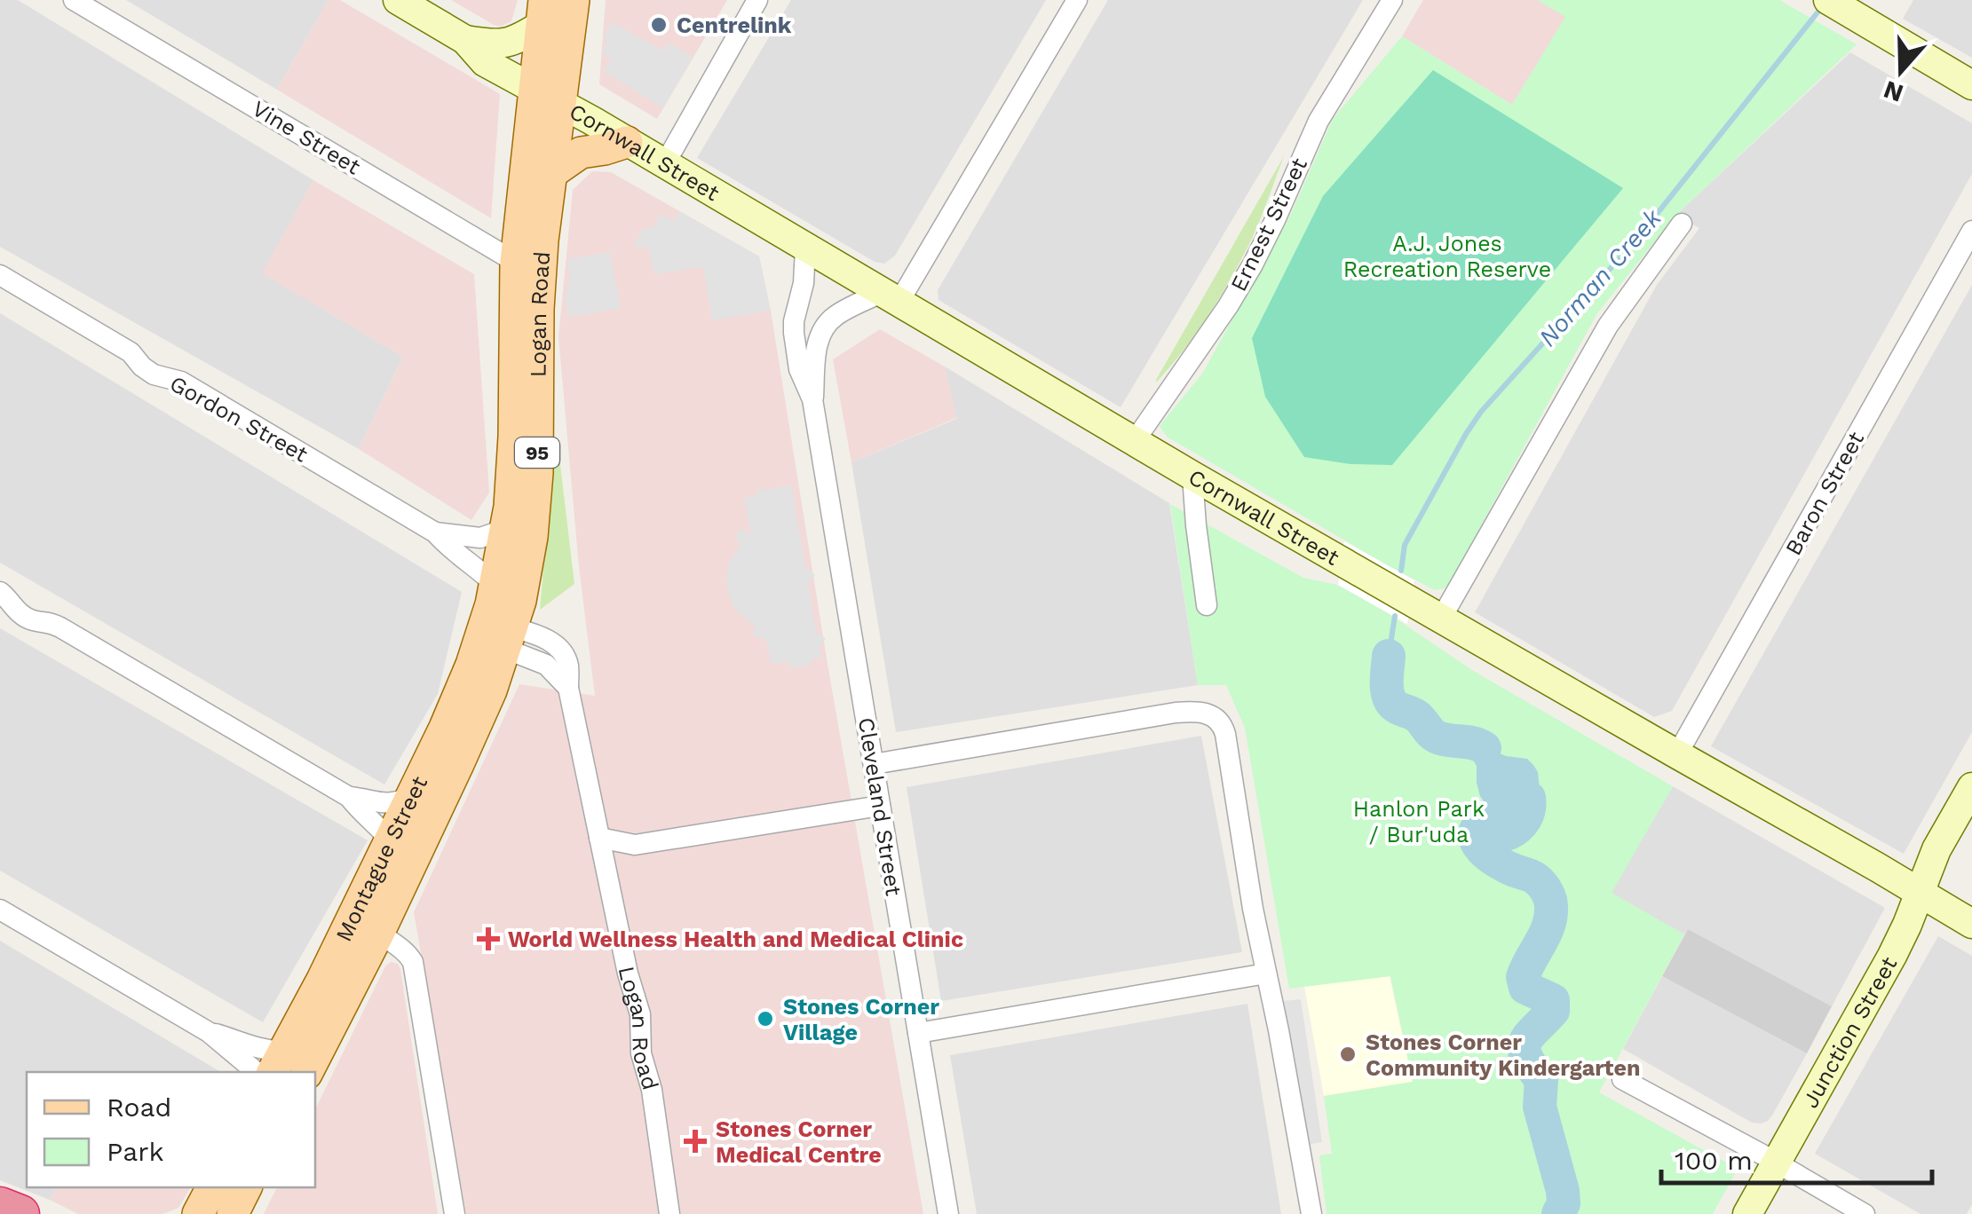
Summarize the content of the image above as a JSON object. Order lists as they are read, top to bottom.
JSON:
{
  "streets": {
    "main road": [
      "Cornwall Street",
      "Logan Road",
      "95",
      "Montague Street",
      "Junction Street"
    ],
    "street": [
      "Vine Street",
      "Ernest Street",
      "Gordon Street",
      "Baron Street",
      "Cleveland Street"
    ]
  },
  "crossings": [
    ["Vine Street", "Logan Road"],
    ["Cornwall Street", "Ernest Street"],
    ["Cornwall Street", "Logan Road"],
    ["Cornwall Street", "Baron Street"],
    ["Cornwall Street", "Cleveland Street"],
    ["Cornwall Street", "Junction Street"],
    ["Logan Road", "Gordon Street"],
    ["Logan Road", "Montague Street"]
  ],
  "water": ["Norman Creek"],
  "parks": ["A.J. Jones Recreation Reserve", "Hanlon Park / Bur'uda"],
  "places": {
    "other": ["Centrelink", "Stones Corner Village", "Stones Corner Community Kindergarten"],
    "health": ["World Wellness Health and Medical Clinic", "Stones Corner Medical Centre"]
  },
  "legend": ["Road", "Park"],
  "scale_bar": "100 m",
  "north": "bottom"
}
